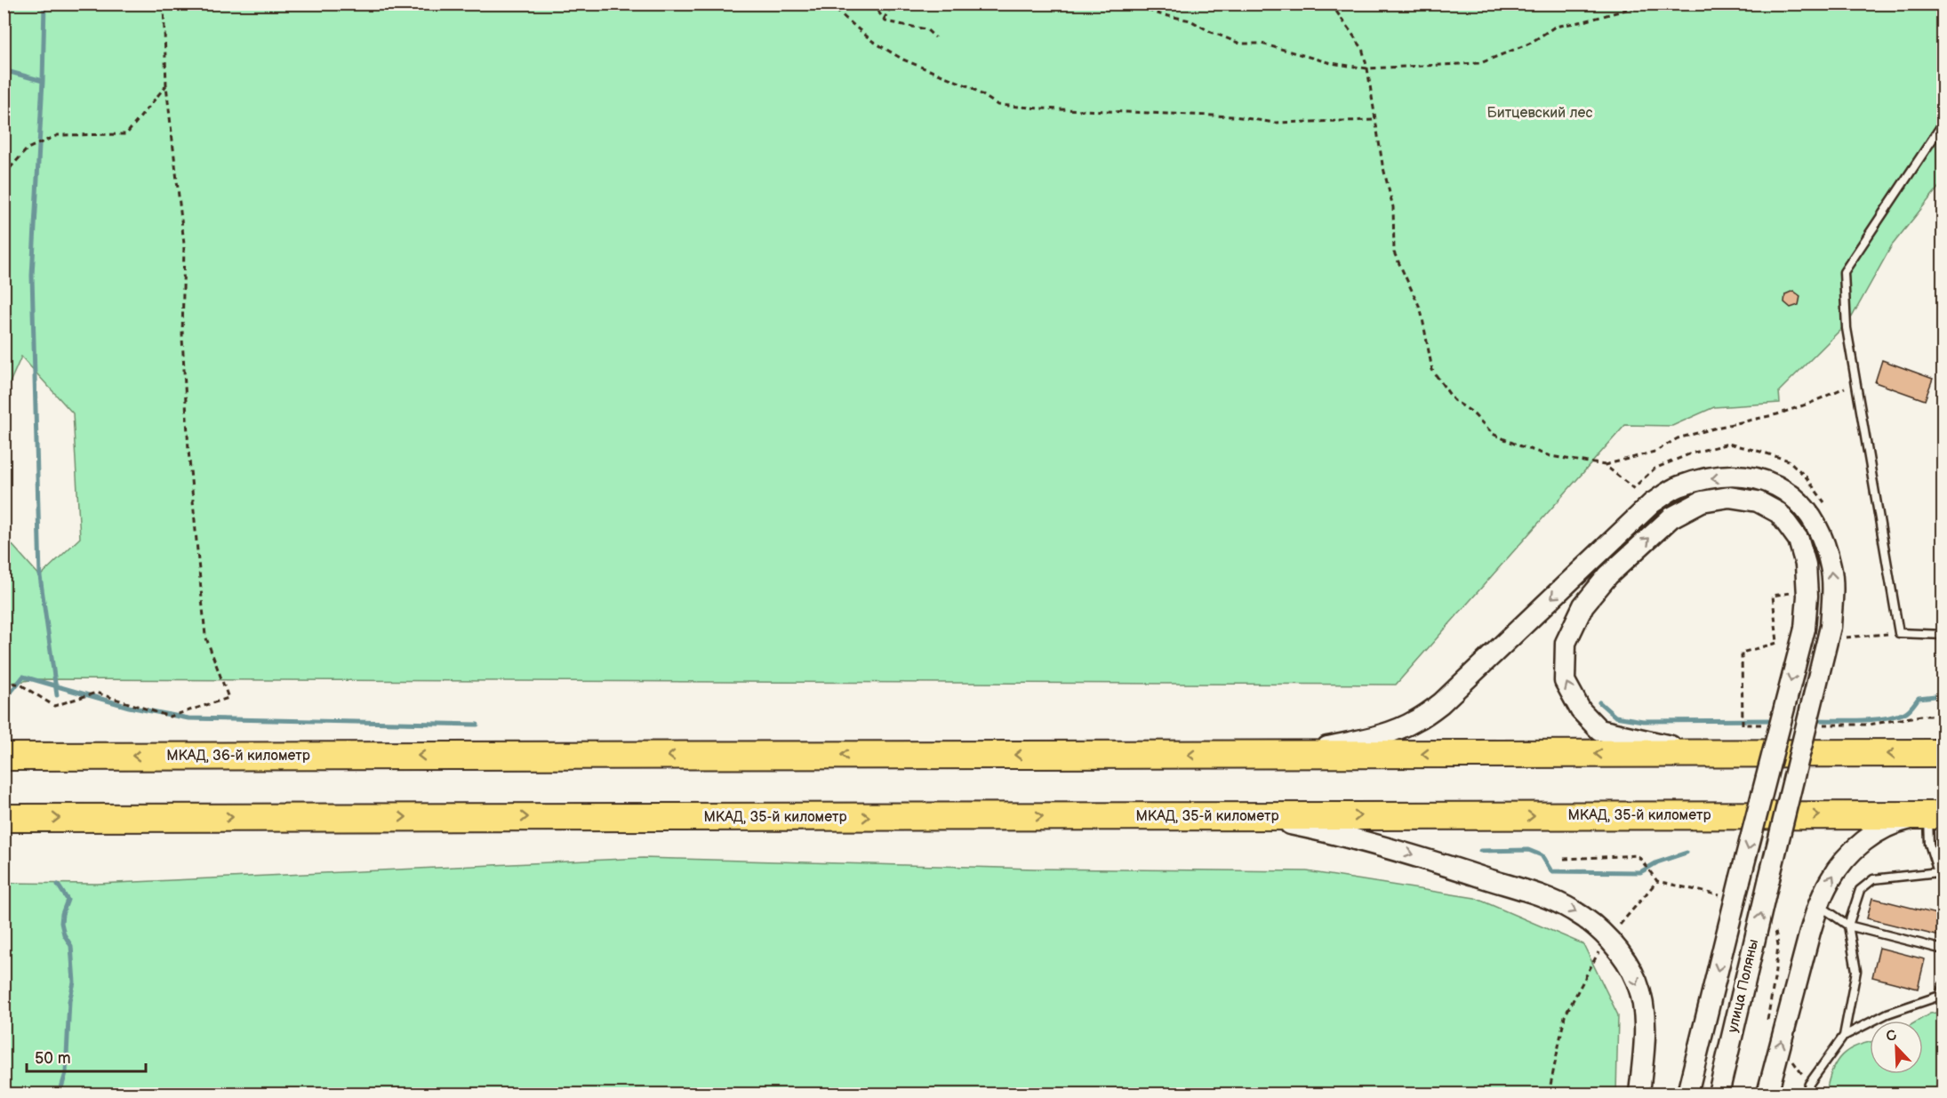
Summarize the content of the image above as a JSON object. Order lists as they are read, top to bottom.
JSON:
{
  "streets": {
    "highway": ["МКАД, 36-й километр", "МКАД, 35-й километр"],
    "main road": ["улица Поляны"]
  },
  "crossings": [
    ["МКАД, 36-й километр", "улица Поляны"]
  ],
  "one_way": ["МКАД, 36-й километр"],
  "parks": ["Битцевский лес"],
  "scale_bar": "50 m",
  "north": "top left"
}
